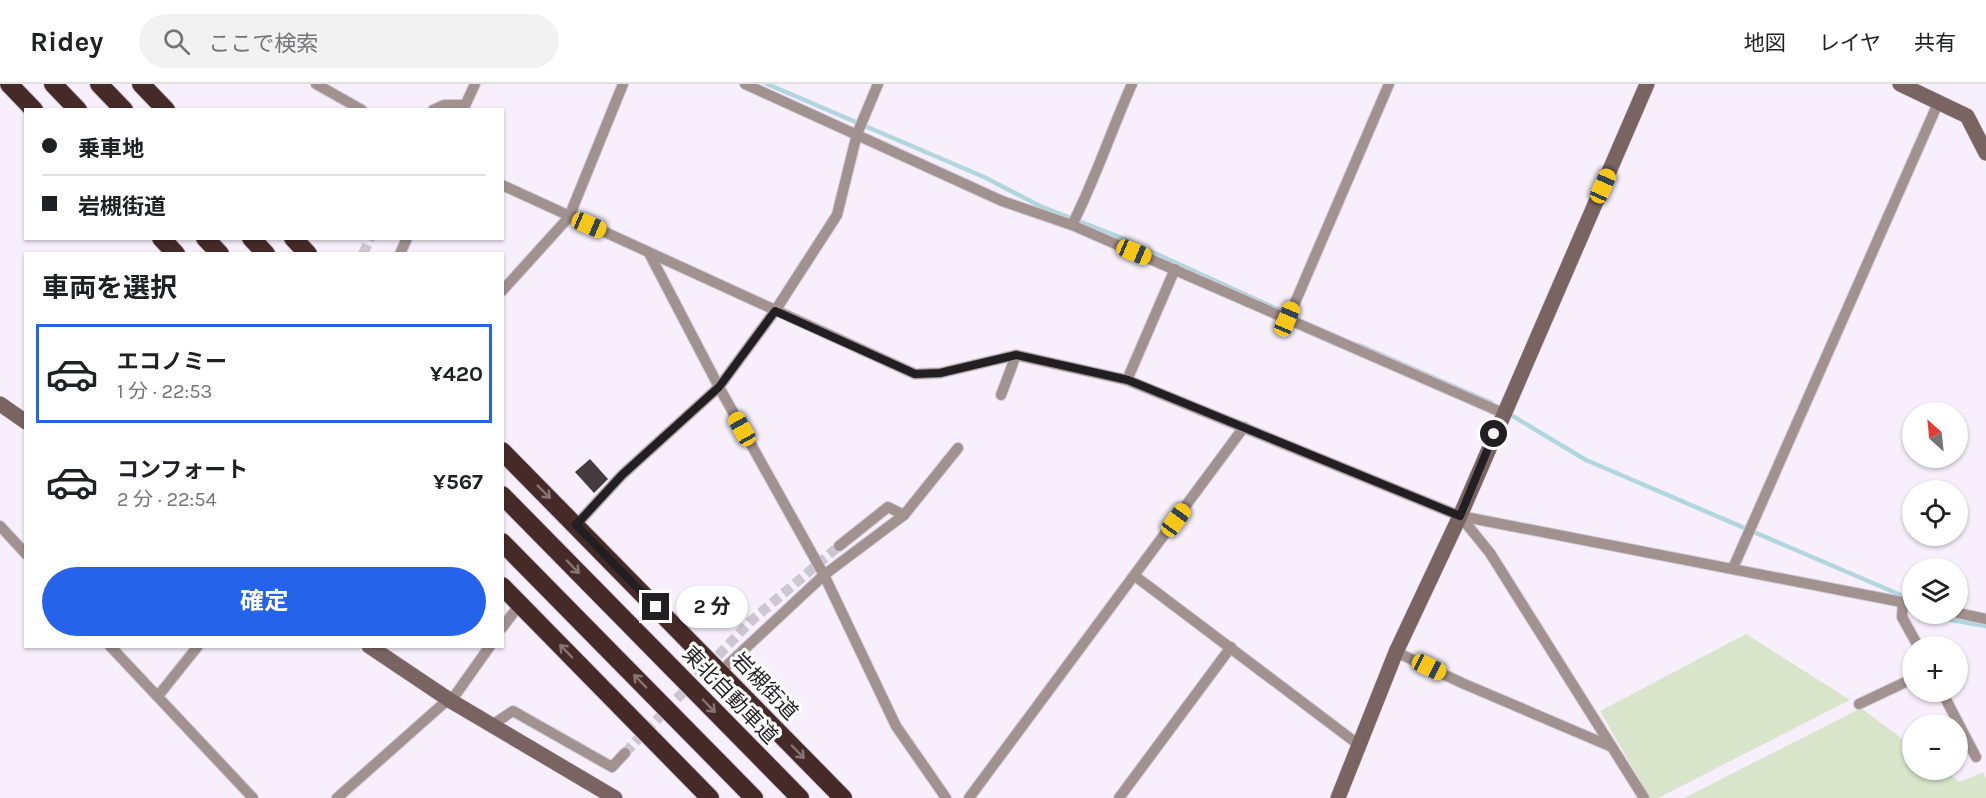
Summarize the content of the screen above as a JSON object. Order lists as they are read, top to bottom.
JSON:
{
  "streets": {
    "highway": ["岩槻街道", "東北自動車道"]
  },
  "north": "top left",
  "page": {
    "header": "Ridey",
    "search": "ここで検索",
    "nav": ["地図", "レイヤ", "共有"],
    "banner": ["乗車地", "岩槻街道"],
    "heading": "車両を選択",
    "list": [
      {
        "name": "エコノミー",
        "note": "1 分 · 22:53",
        "value": "¥420"
      },
      {
        "name": "コンフォート",
        "note": "2 分 · 22:54",
        "value": "¥567"
      }
    ],
    "map_buttons": ["+", "−"],
    "buttons": "確定",
    "bubble": "2 分"
  }
}
